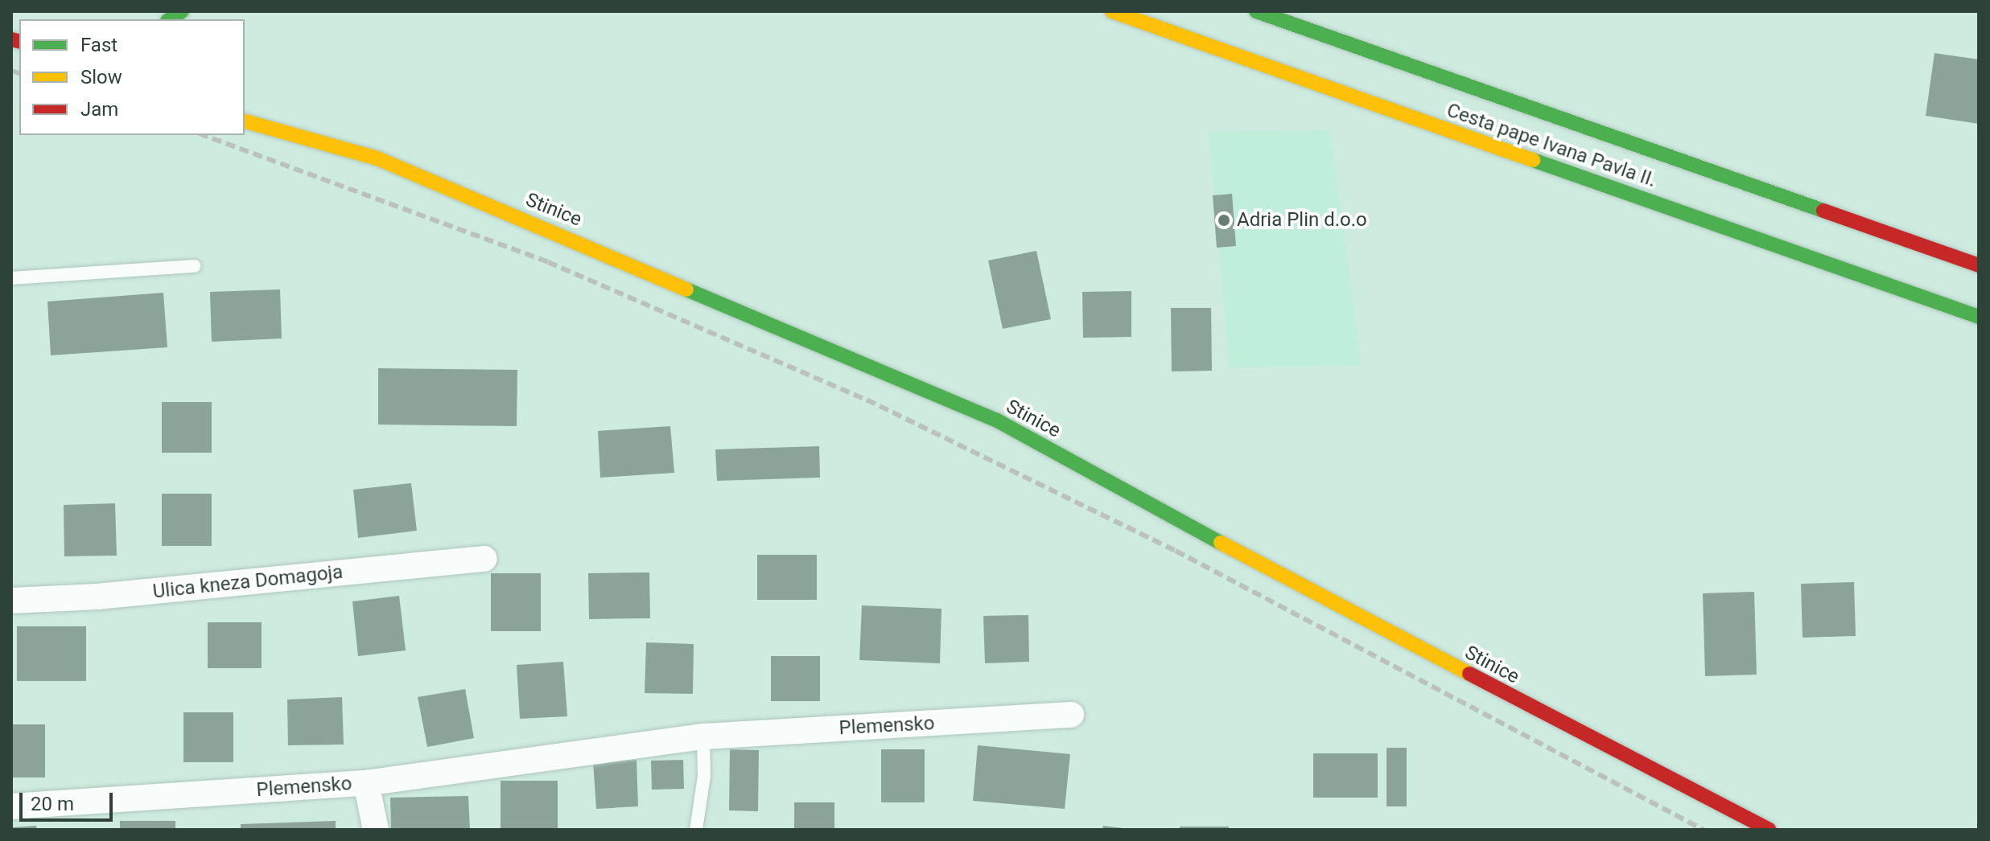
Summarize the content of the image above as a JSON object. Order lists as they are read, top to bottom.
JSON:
{
  "streets": {
    "street": [
      "Cesta pape Ivana Pavla II.",
      "Stinice",
      "Ulica kneza Domagoja",
      "Plemensko"
    ]
  },
  "places": ["Adria Plin d.o.o"],
  "legend": ["Fast", "Slow", "Jam"],
  "scale_bar": "20 m"
}
